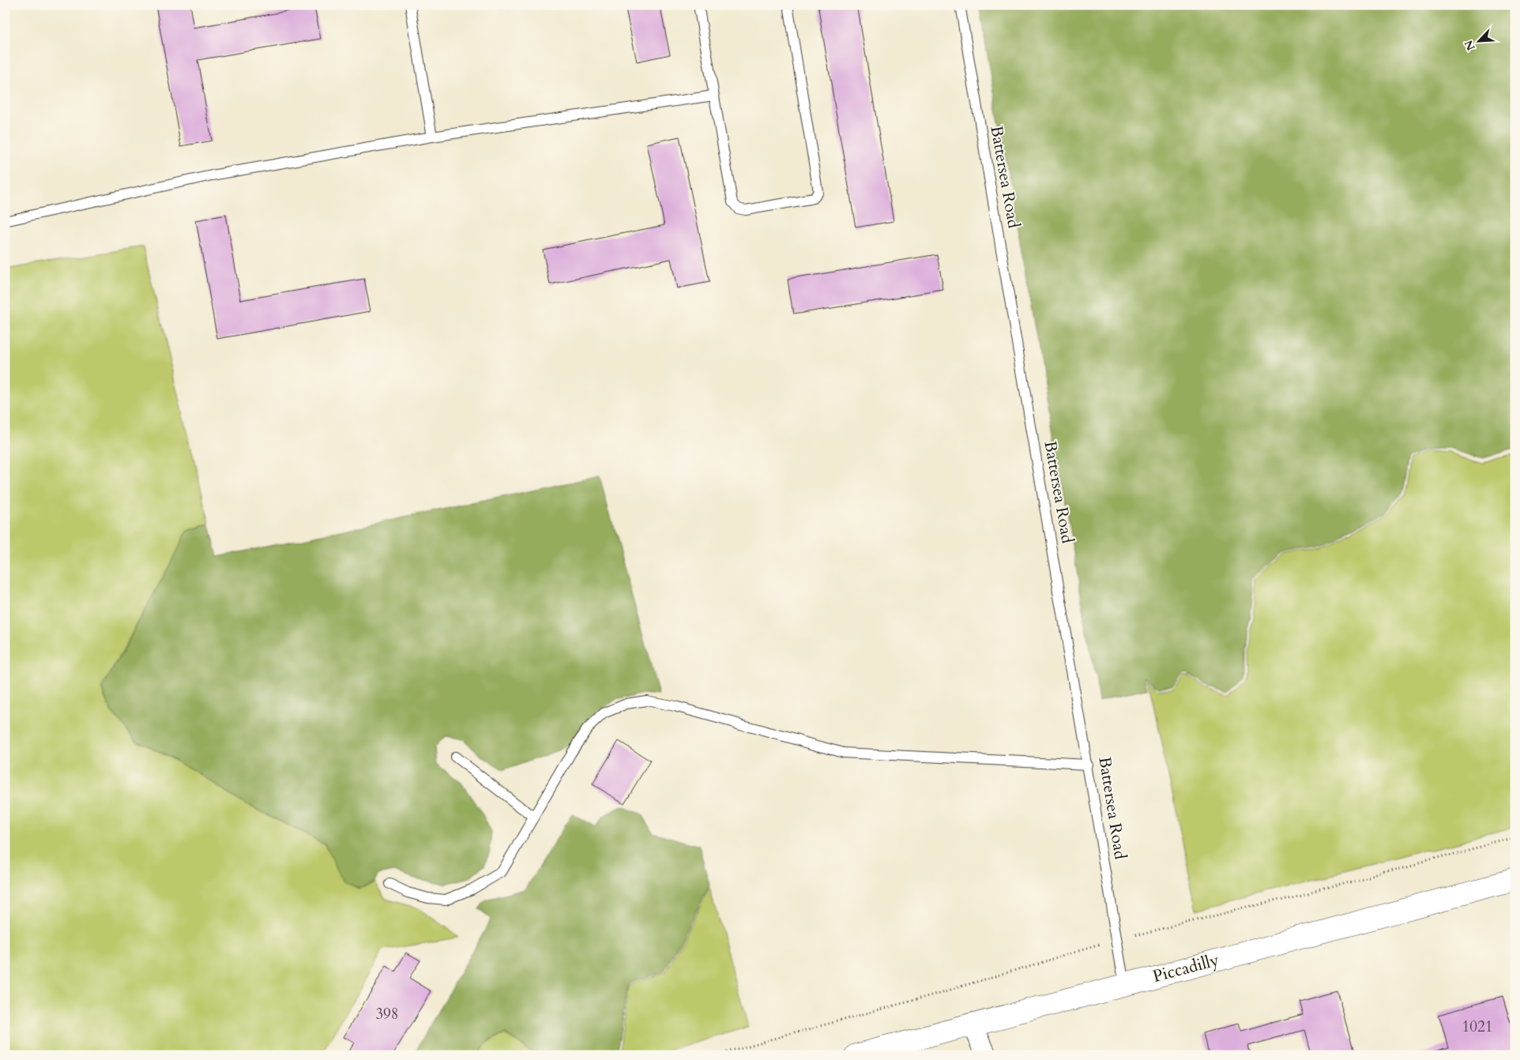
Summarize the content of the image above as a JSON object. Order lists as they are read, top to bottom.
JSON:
{
  "streets": {
    "street": ["Piccadilly"],
    "lane": ["Battersea Road"]
  },
  "crossings": [
    ["Battersea Road", "Piccadilly"]
  ],
  "house_numbers": ["398", "1021"],
  "north": "bottom left"
}
